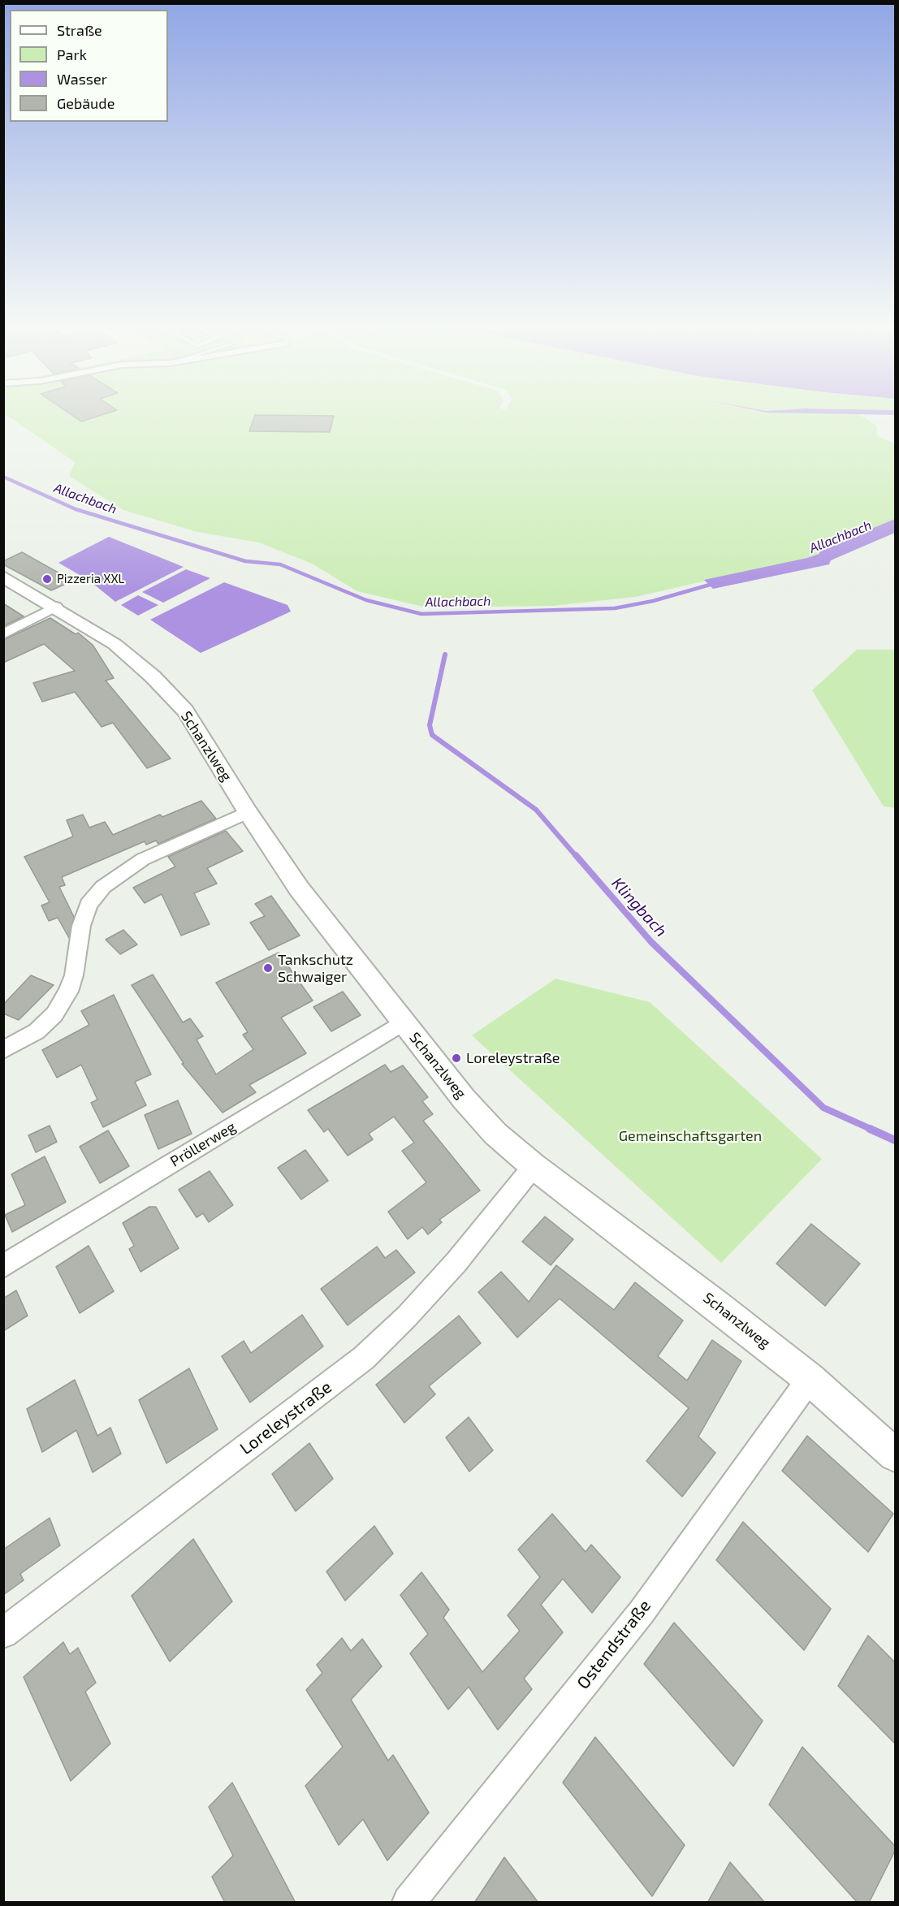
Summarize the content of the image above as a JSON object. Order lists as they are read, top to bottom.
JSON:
{
  "streets": {
    "street": [
      "Schanzlweg",
      "Pröllerweg",
      "Loreleystraße",
      "Ostendstraße"
    ]
  },
  "crossings": [
    ["Schanzlweg", "Pröllerweg"],
    ["Schanzlweg", "Loreleystraße"],
    ["Schanzlweg", "Ostendstraße"]
  ],
  "water": ["Allachbach", "Klingbach"],
  "parks": ["Gemeinschaftsgarten"],
  "places": ["Pizzeria XXL", "Tankschutz Schwaiger", "Loreleystraße"],
  "legend": [
    "Straße",
    "Park",
    "Wasser",
    "Gebäude"
  ]
}
